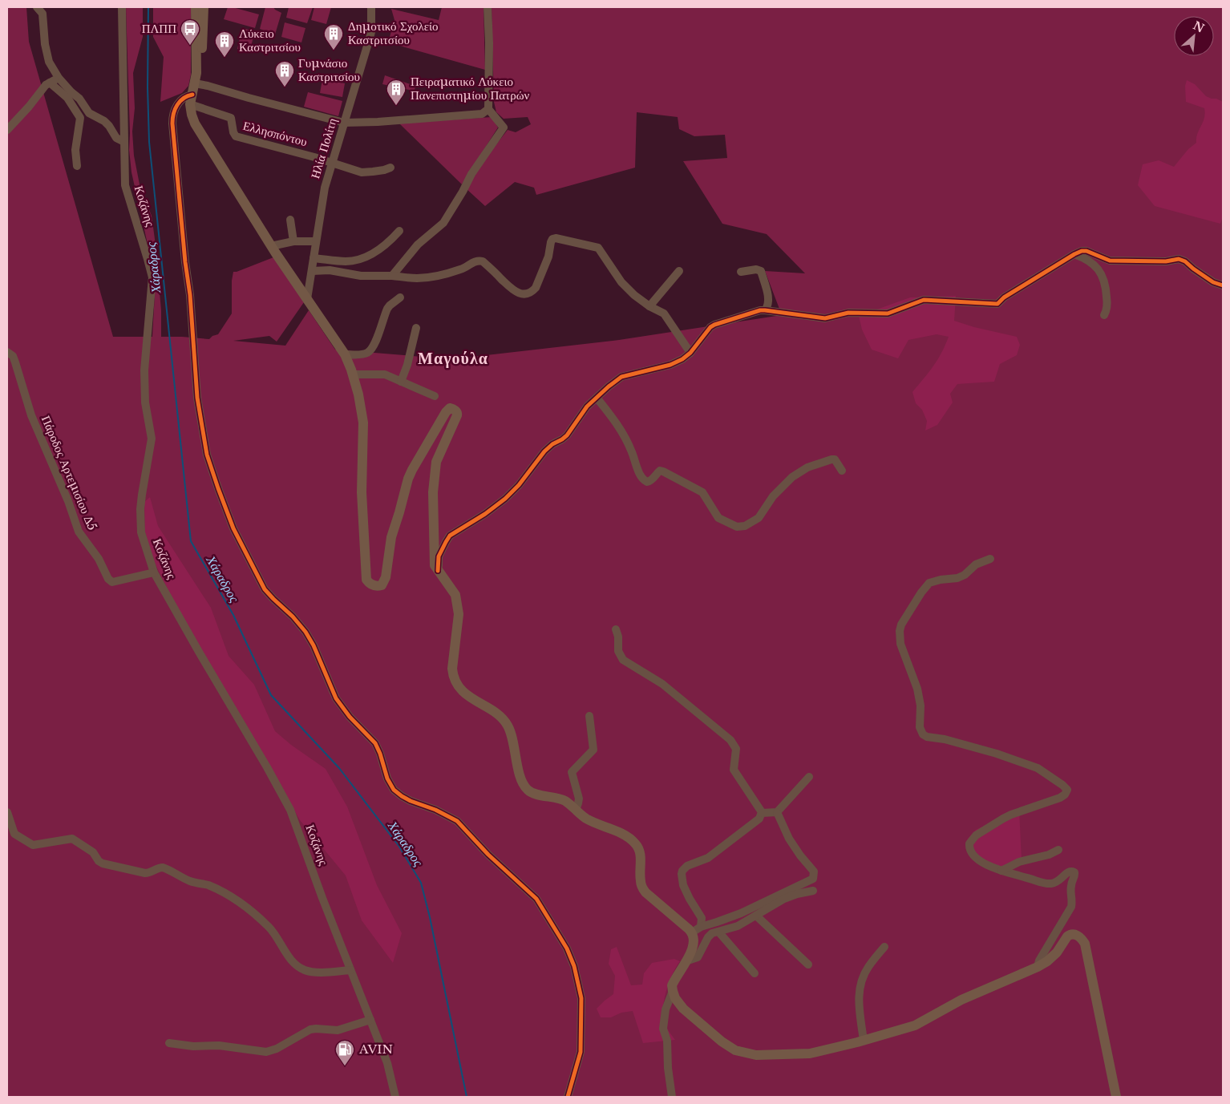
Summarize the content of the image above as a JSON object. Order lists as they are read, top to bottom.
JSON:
{
  "streets": {
    "street": [
      "Ελλησπόντου",
      "Ηλία Πολίτη",
      "Κοζάνης",
      "Πάροδος Αρτεμισίου Δ5"
    ]
  },
  "crossings": [
    ["Ελλησπόντου", "Ηλία Πολίτη"],
    ["Κοζάνης", "Πάροδος Αρτεμισίου Δ5"]
  ],
  "districts": ["Μαγούλα"],
  "water": ["Χάραδρος"],
  "places": {
    "bus stop": ["ΠΛΠΠ"],
    "building": [
      "Δημοτικό Σχολείο Καστριτσίου",
      "Λύκειο Καστριτσίου",
      "Γυμνάσιο Καστριτσίου",
      "Πειραματικό Λύκειο Πανεπιστημίου Πατρών"
    ],
    "fuel station": ["AVIN"]
  },
  "north": "top right"
}
